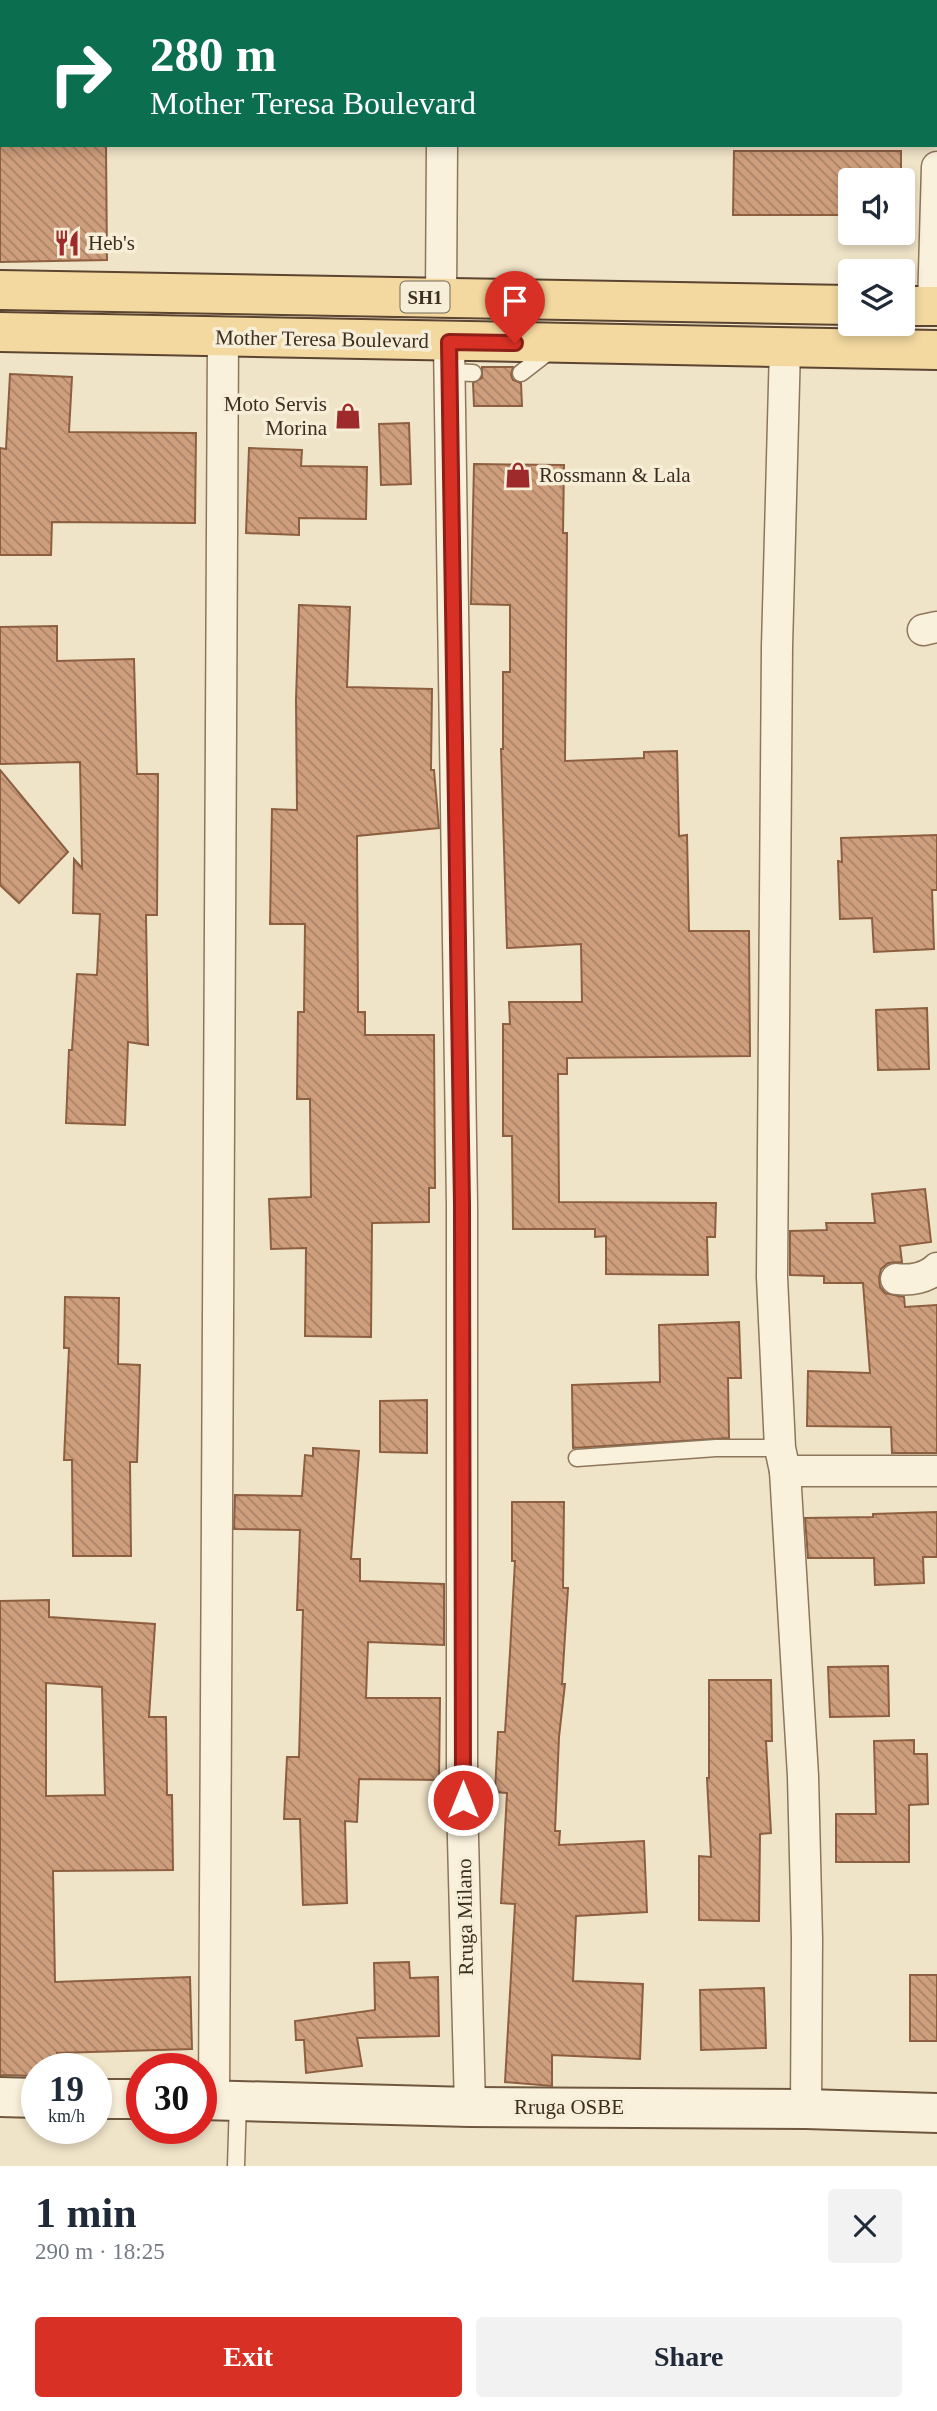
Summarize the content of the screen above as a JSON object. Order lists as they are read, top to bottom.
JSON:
{
  "streets": {
    "main road": ["SH1", "Mother Teresa Boulevard"],
    "street": ["Rruga Milano", "Rruga OSBE"]
  },
  "crossings": [
    ["Mother Teresa Boulevard", "Rruga Milano"],
    ["Rruga Milano", "Rruga OSBE"]
  ],
  "places": {
    "restaurant": ["Heb's"],
    "shop": ["Moto Servis Morina", "Rossmann & Lala"]
  },
  "page": {
    "turn": ["280 m", "Mother Teresa Boulevard"],
    "speed": "19 km/h",
    "limit": "30",
    "heading": ["1 min", "290 m · 18:25"],
    "buttons": ["Exit", "Share"]
  }
}
